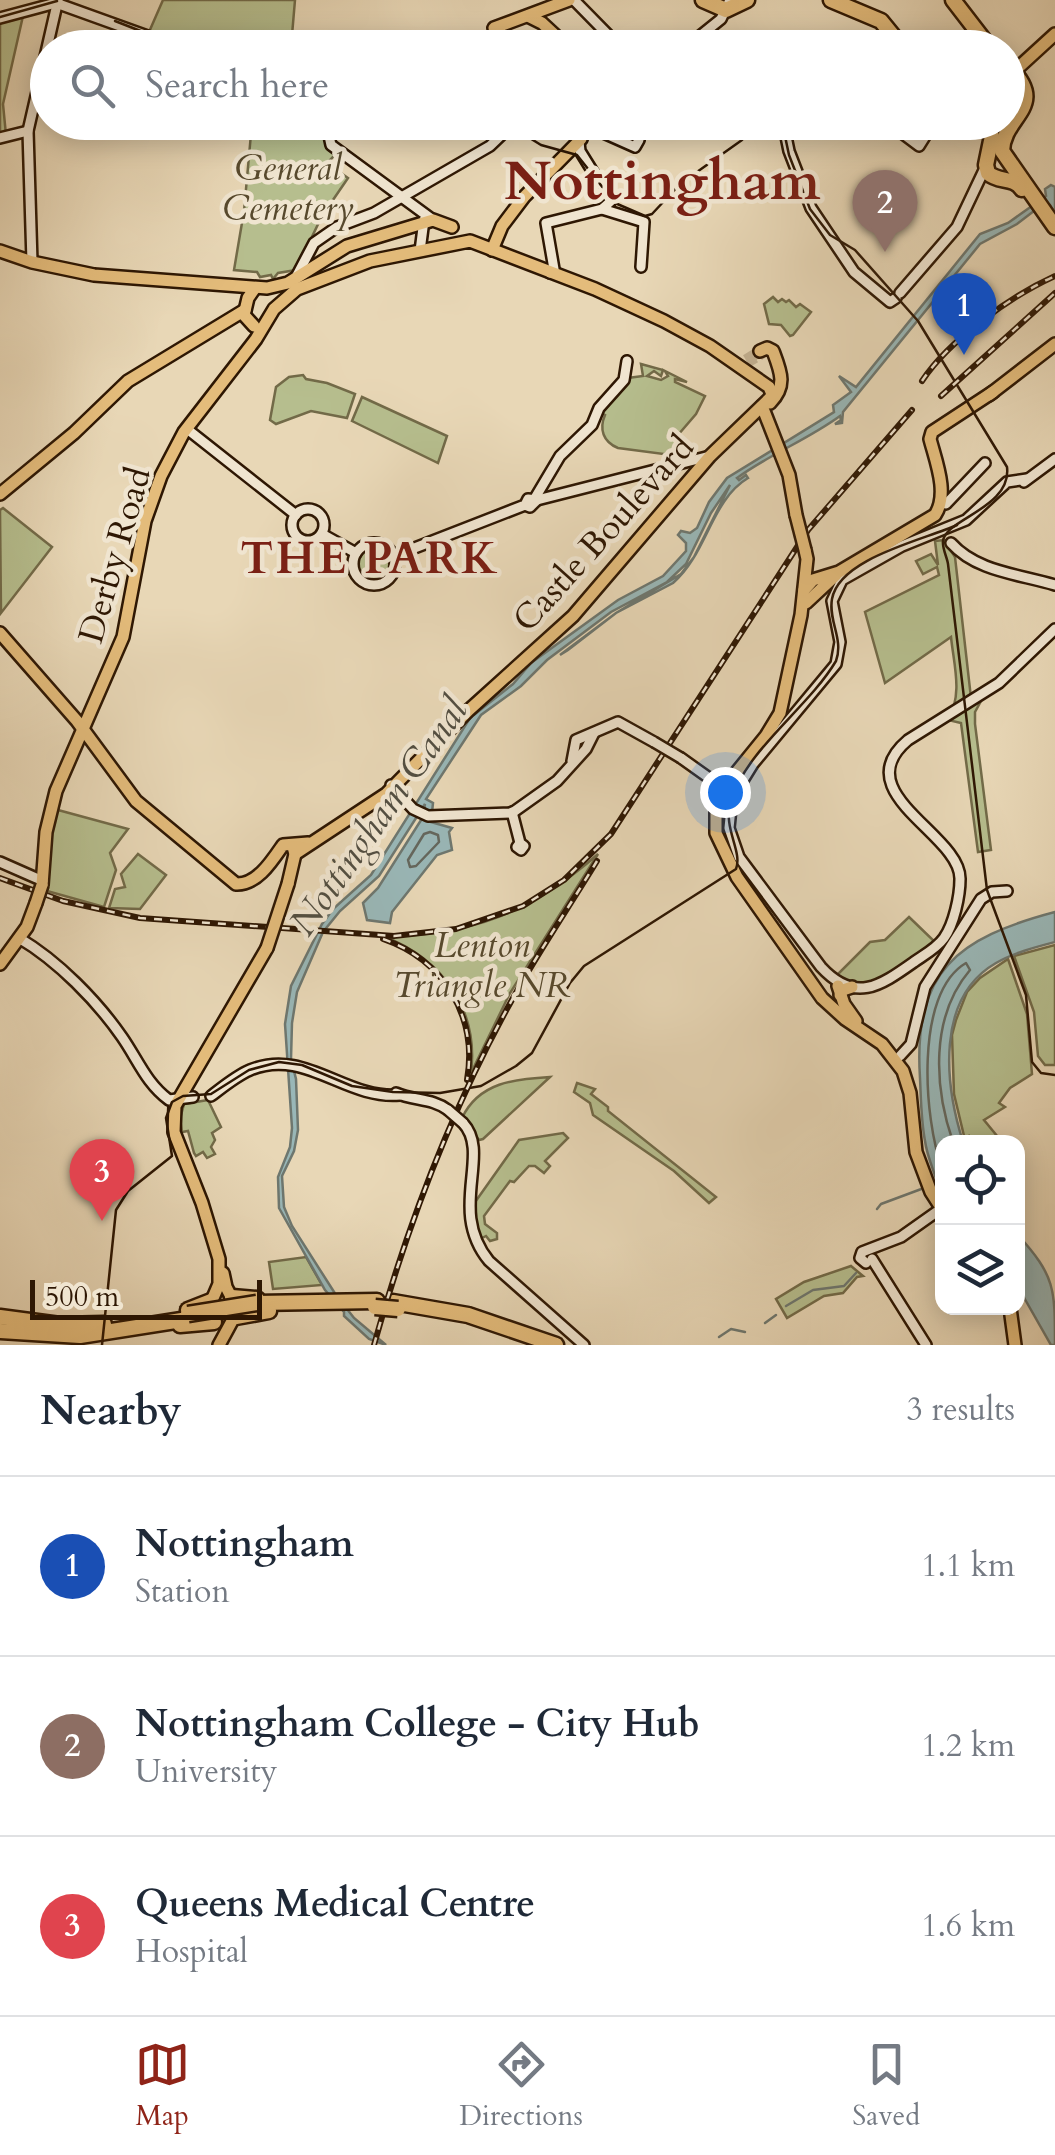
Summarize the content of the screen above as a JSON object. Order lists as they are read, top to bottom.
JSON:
{
  "streets": {
    "main road": ["Castle Boulevard", "Derby Road"]
  },
  "districts": ["Nottingham", "THE PARK"],
  "water": ["Nottingham Canal"],
  "parks": ["General Cemetery", "Lenton Triangle NR"],
  "scale_bar": "500 m",
  "page": {
    "search": "Search here",
    "pins": ["2", "1", "3"],
    "scale": "500 m",
    "heading": ["Nearby", "3 results"],
    "list": [
      {
        "mark": "1",
        "name": "Nottingham",
        "note": "Station",
        "value": "1.1 km"
      },
      {
        "mark": "2",
        "name": "Nottingham College - City Hub",
        "note": "University",
        "value": "1.2 km"
      },
      {
        "mark": "3",
        "name": "Queens Medical Centre",
        "note": "Hospital",
        "value": "1.6 km"
      }
    ],
    "nav": ["Map", "Directions", "Saved"]
  }
}
